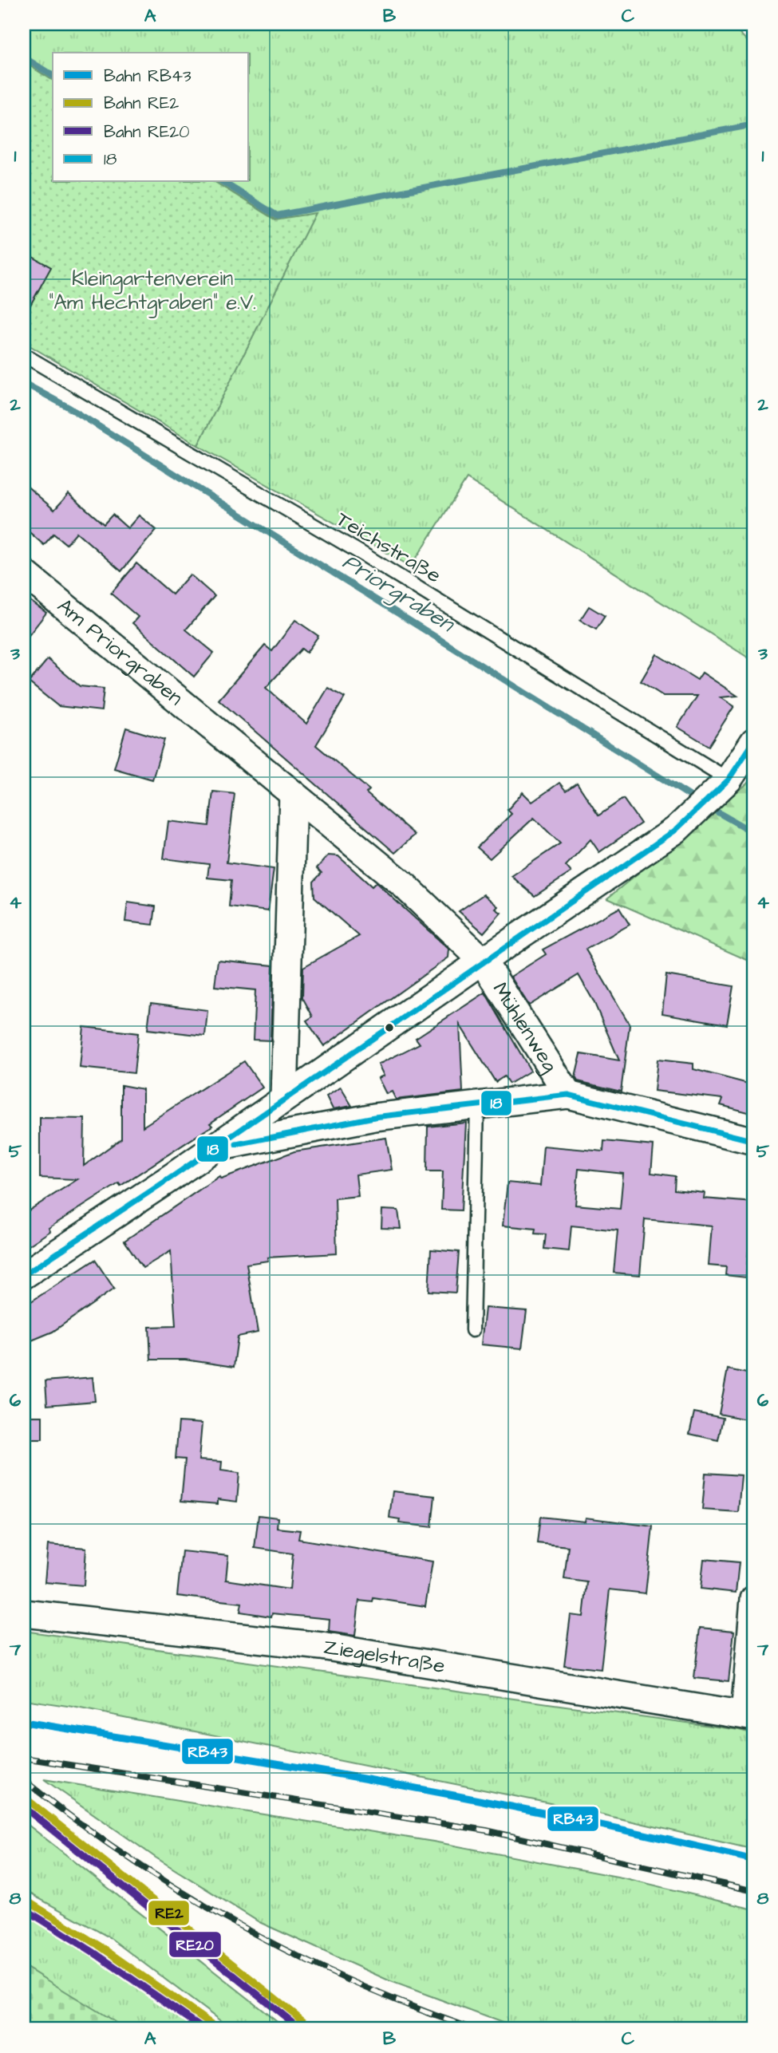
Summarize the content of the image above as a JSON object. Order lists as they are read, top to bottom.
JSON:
{
  "streets": {
    "street": ["Am Priorgraben", "Mühlenweg", "Ziegelstraße"],
    "lane": ["Teichstraße"]
  },
  "crossings": [
    ["Am Priorgraben", "Mühlenweg"]
  ],
  "water": ["Priorgraben"],
  "parks": ["Kleingartenverein \"Am Hechtgraben\" e.V."],
  "lines": [
    "transit line 18",
    "rail line RB43",
    "rail line RE2",
    "rail line RE20"
  ],
  "legend": [
    "Bahn RB43",
    "Bahn RE2",
    "Bahn RE20",
    "18"
  ],
  "grid": {
    "columns": ["A", "B", "C"],
    "rows": [
      "1",
      "2",
      "3",
      "4",
      "5",
      "6",
      "7",
      "8"
    ]
  }
}
